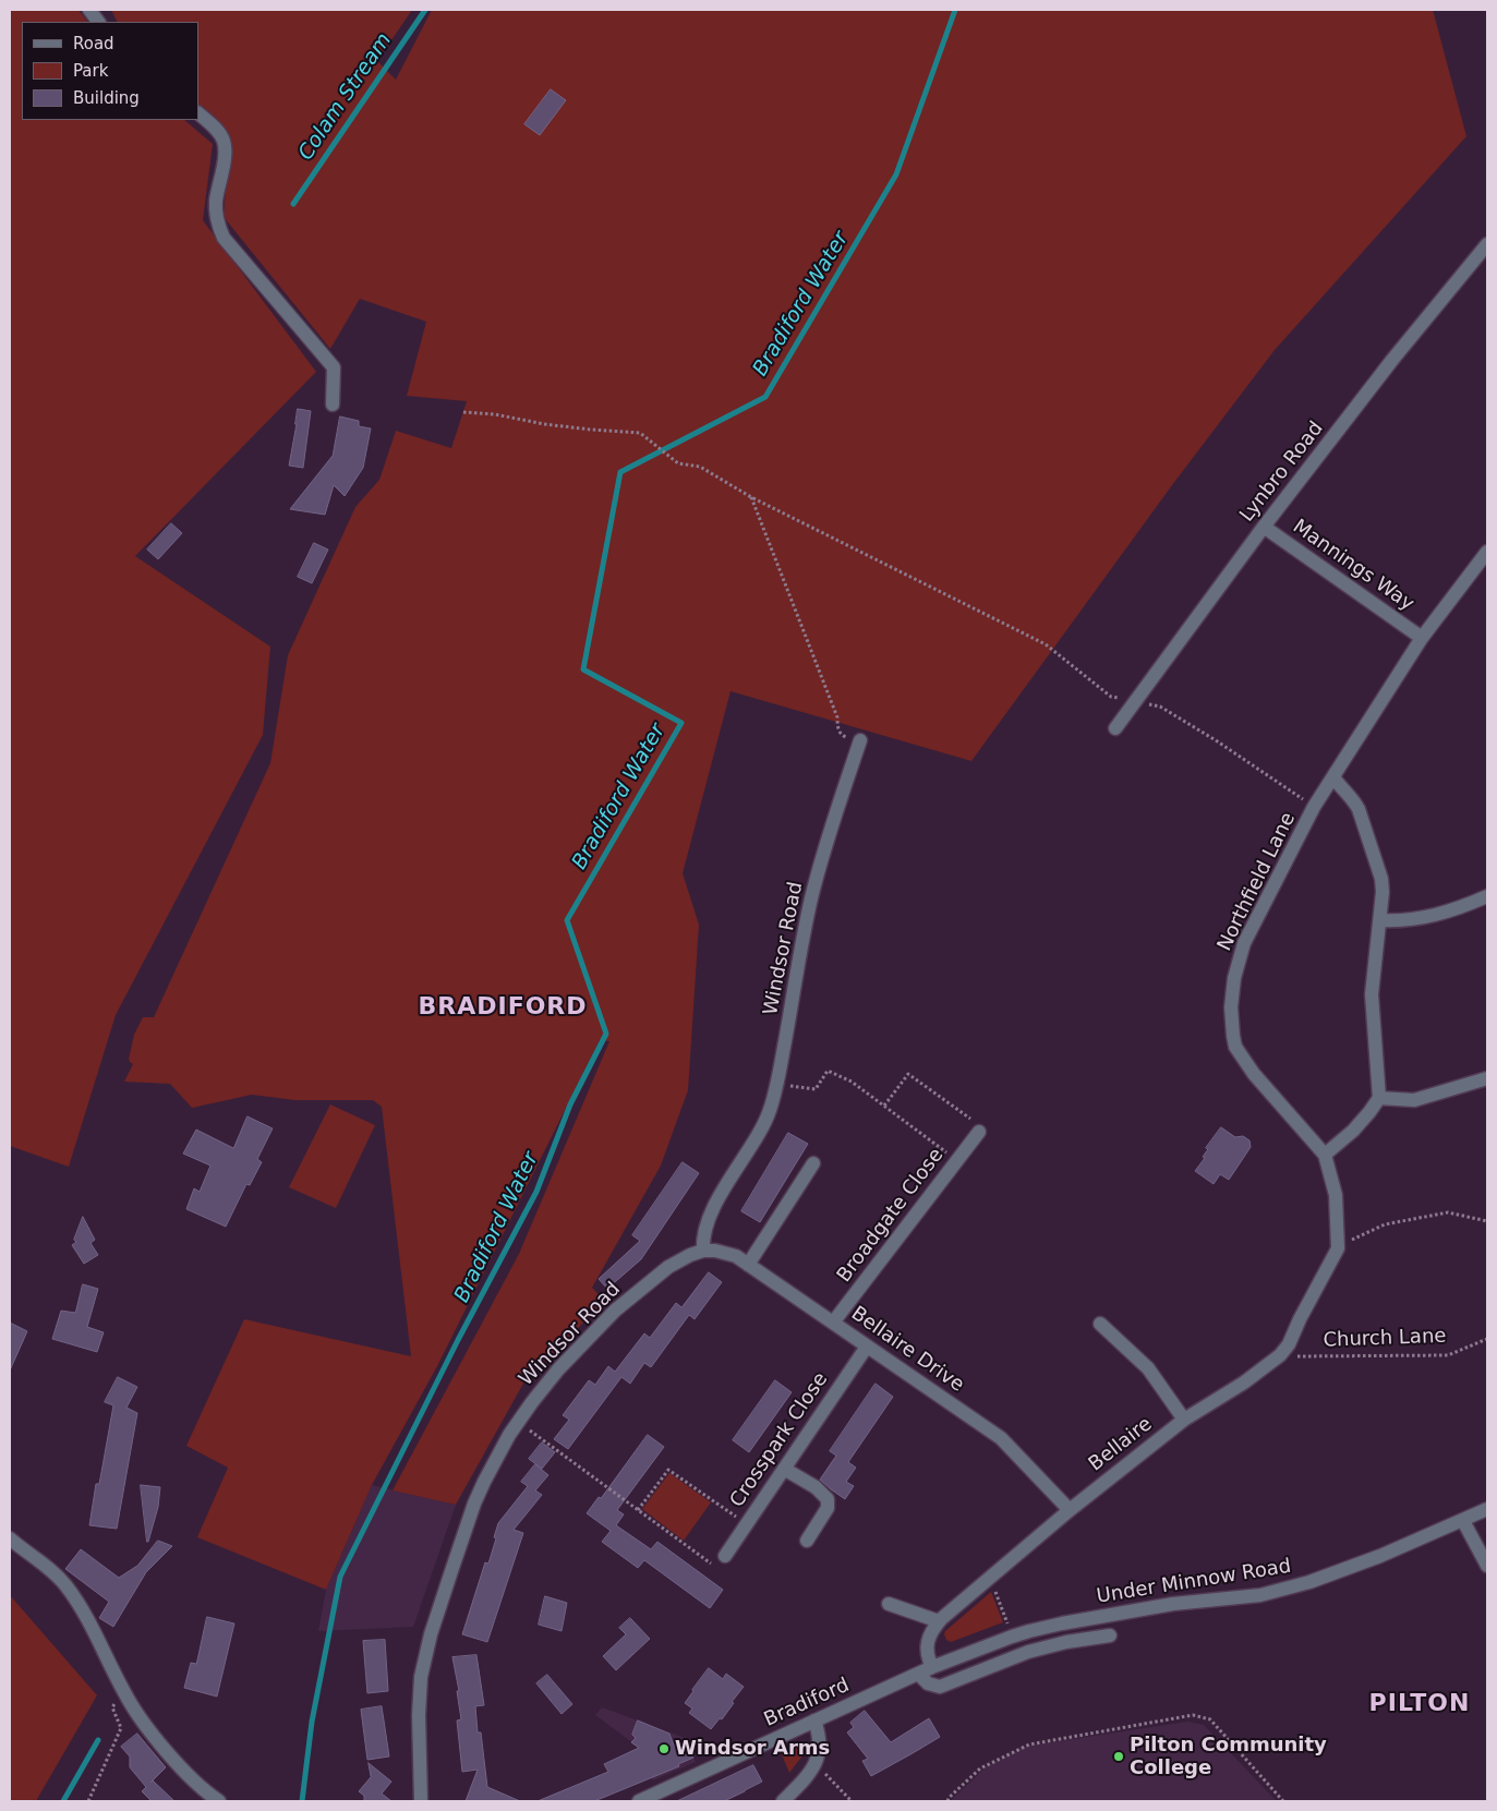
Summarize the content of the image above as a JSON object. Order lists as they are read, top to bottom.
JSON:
{
  "streets": {
    "street": [
      "Lynbro Road",
      "Mannings Way",
      "Northfield Lane",
      "Windsor Road",
      "Broadgate Close",
      "Bellaire Drive",
      "Crosspark Close",
      "Bellaire",
      "Under Minnow Road",
      "Bradiford"
    ],
    "path": ["Church Lane"]
  },
  "crossings": [
    ["Lynbro Road", "Mannings Way"],
    ["Mannings Way", "Northfield Lane"],
    ["Northfield Lane", "Bellaire"],
    ["Windsor Road", "Bellaire Drive"],
    ["Broadgate Close", "Bellaire Drive"],
    ["Church Lane", "Bellaire"],
    ["Bellaire Drive", "Crosspark Close"],
    ["Bellaire Drive", "Bellaire"],
    ["Bellaire", "Under Minnow Road"],
    ["Bellaire", "Bradiford"],
    ["Under Minnow Road", "Bradiford"]
  ],
  "districts": ["BRADIFORD", "PILTON"],
  "water": ["Colam Stream", "Bradiford Water"],
  "places": ["Windsor Arms", "Pilton Community College"],
  "legend": ["Road", "Park", "Building"]
}
